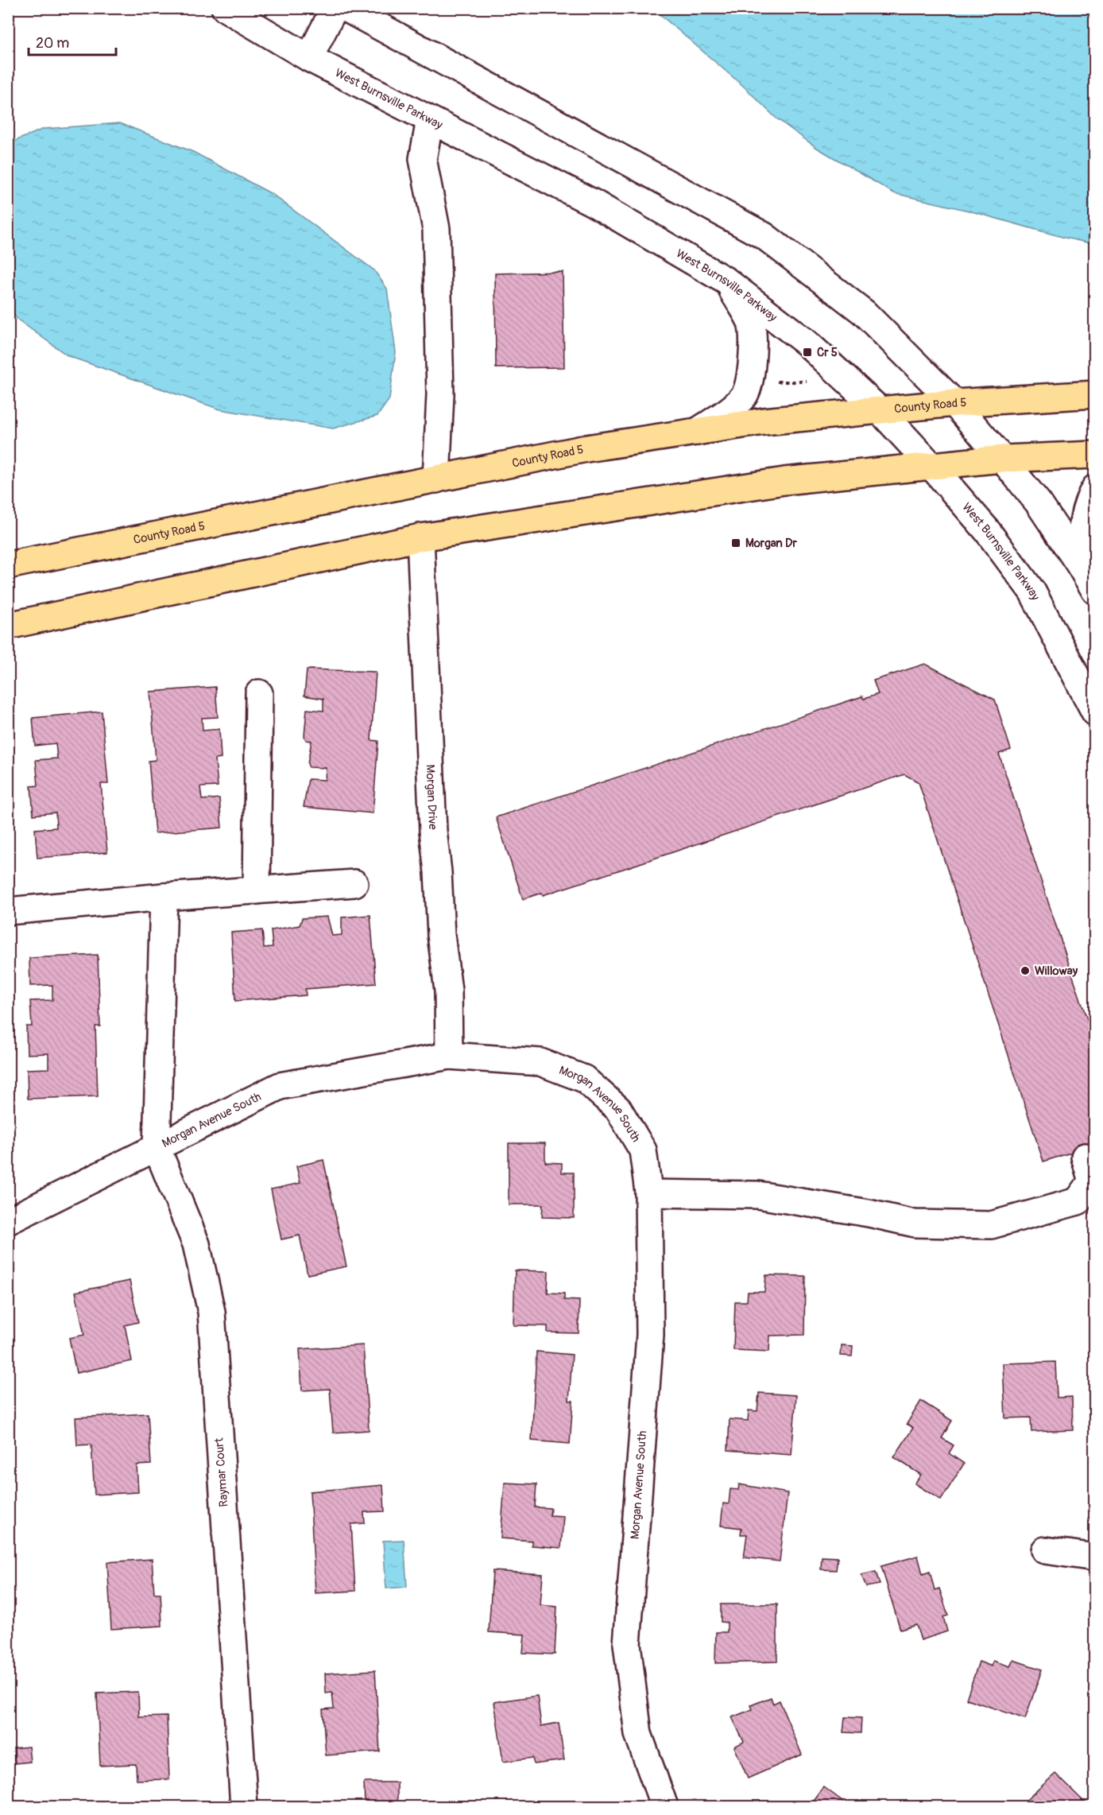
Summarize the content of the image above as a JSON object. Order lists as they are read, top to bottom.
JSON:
{
  "streets": {
    "main road": ["County Road 5"],
    "street": [
      "West Burnsville Parkway",
      "Morgan Drive",
      "Morgan Avenue South",
      "Raymar Court"
    ]
  },
  "crossings": [
    ["West Burnsville Parkway", "County Road 5"],
    ["Morgan Drive", "Morgan Avenue South"],
    ["Morgan Avenue South", "Raymar Court"]
  ],
  "places": {
    "transit": ["Cr 5", "Morgan Dr"],
    "other": ["Willoway"]
  },
  "scale_bar": "20 m"
}
